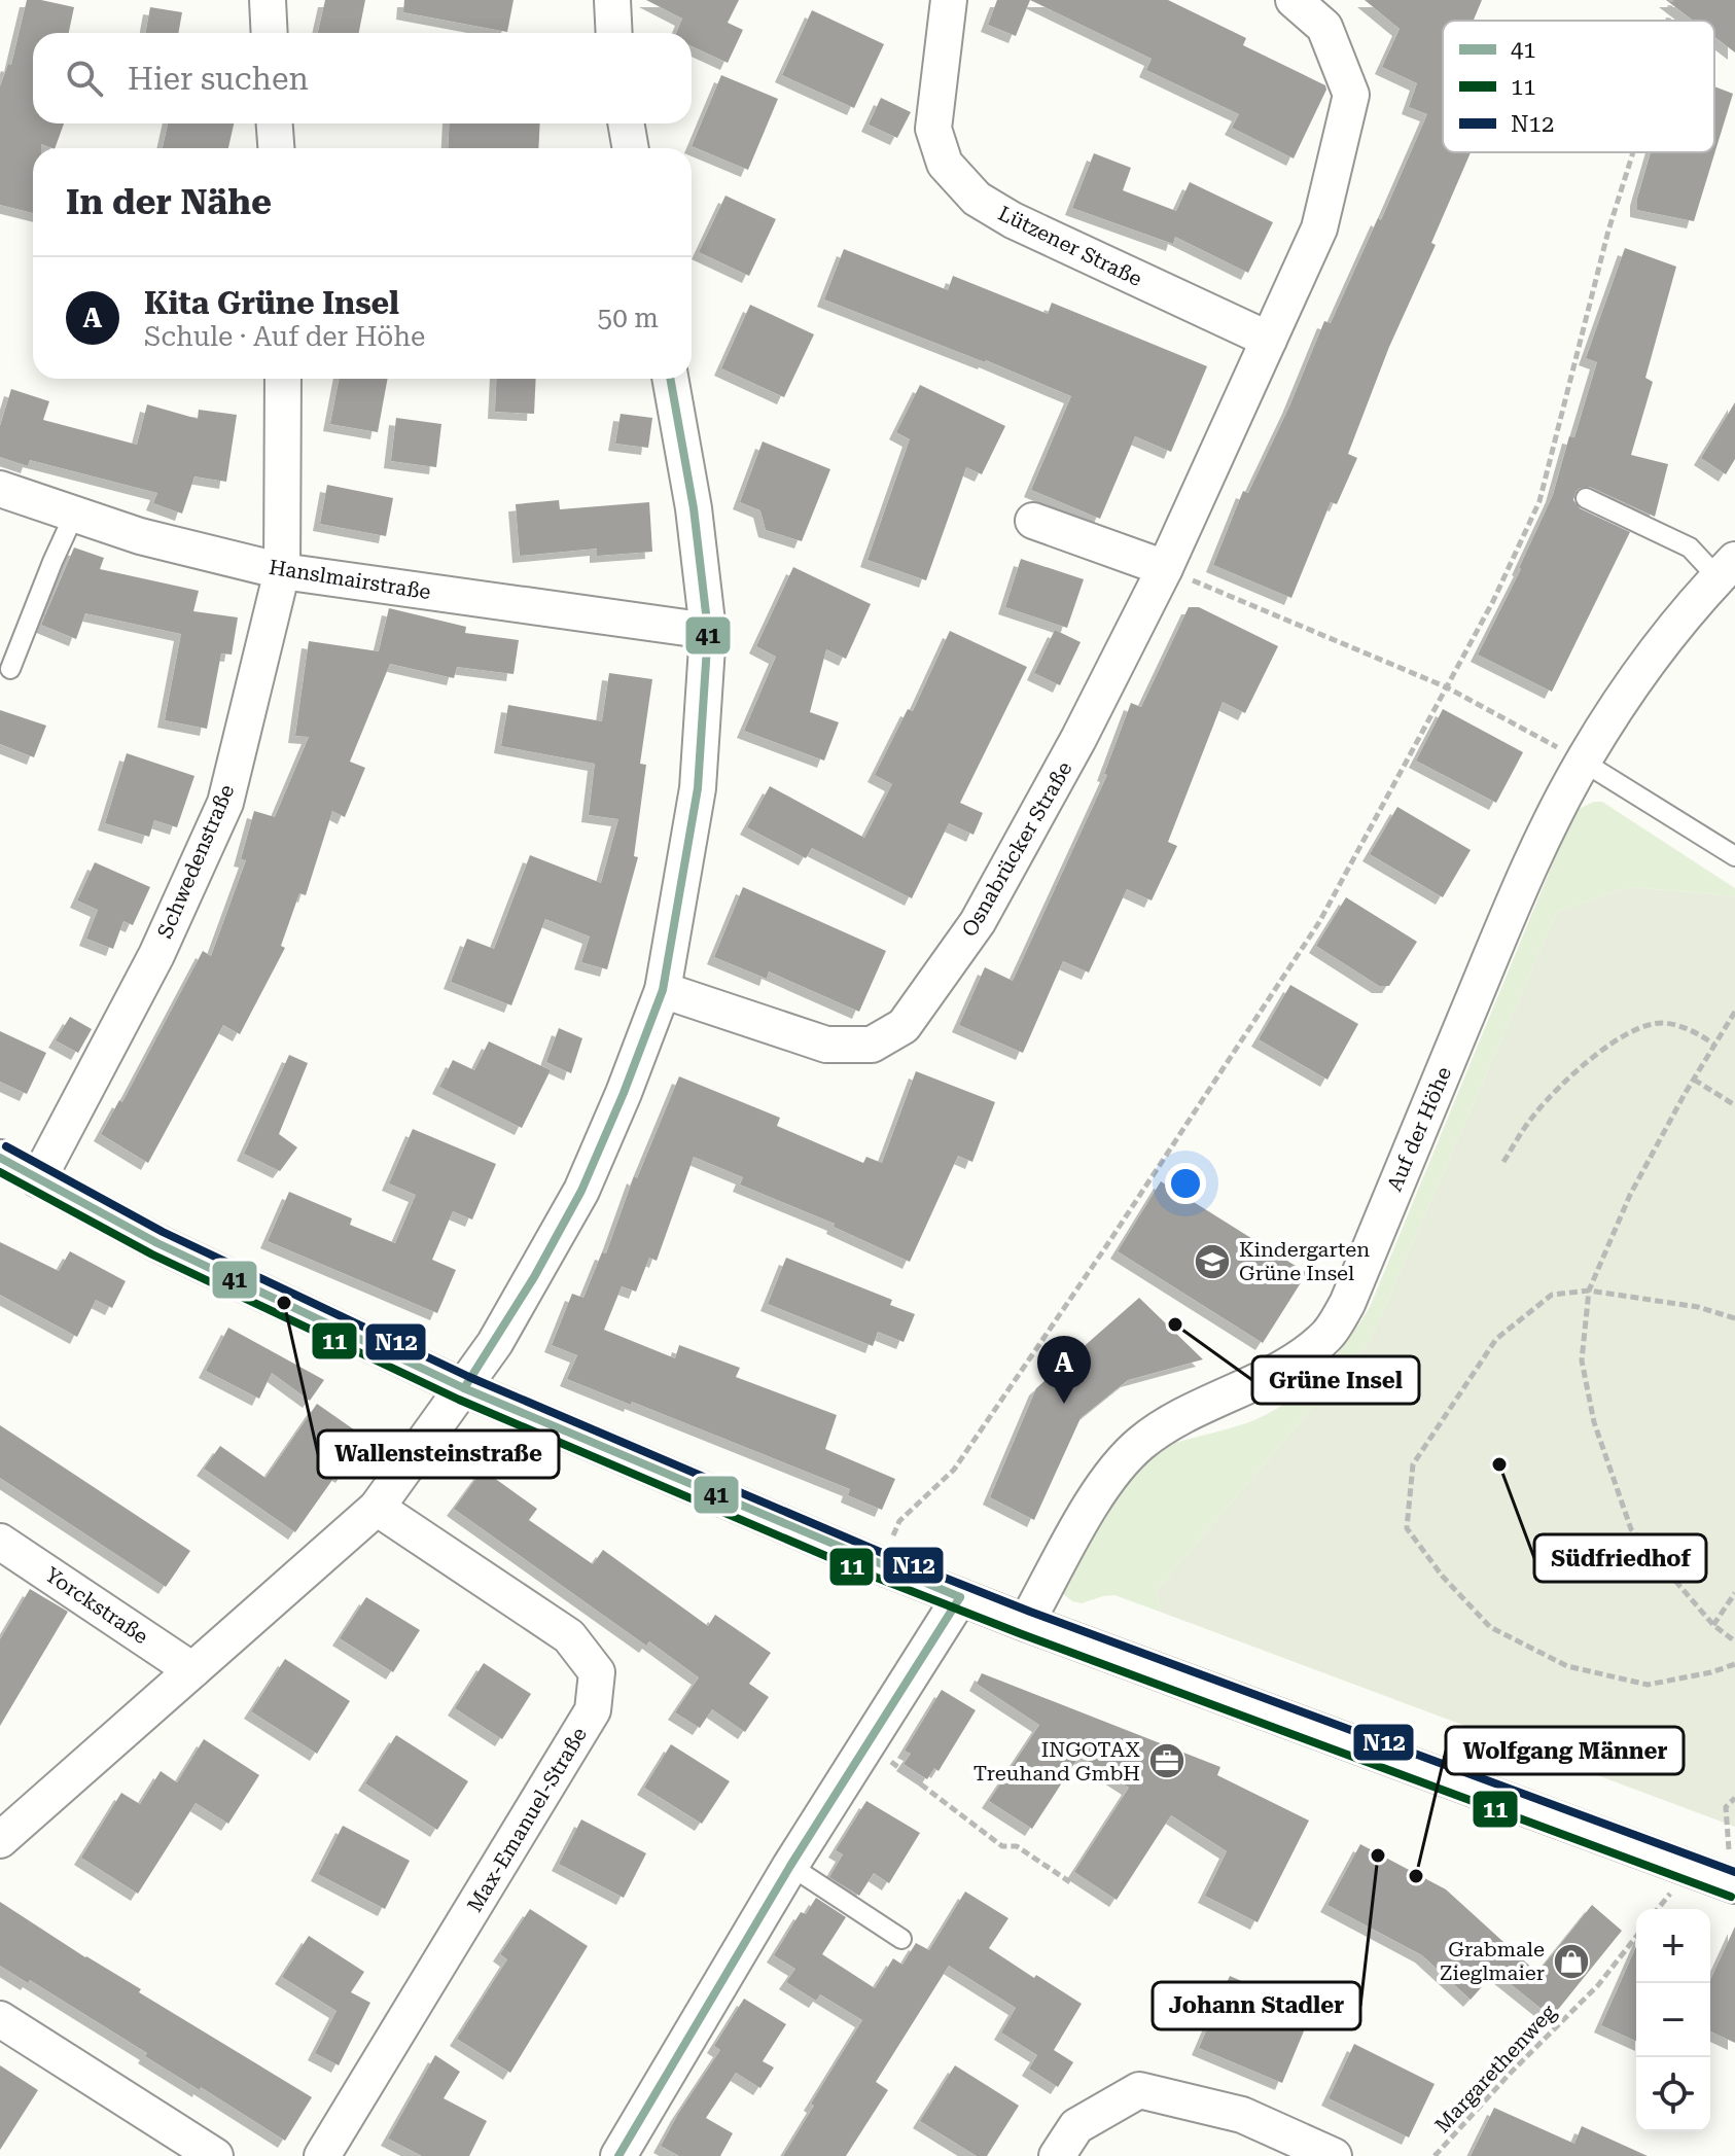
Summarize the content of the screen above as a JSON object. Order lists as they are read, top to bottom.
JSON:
{
  "streets": {
    "street": [
      "Lützener Straße",
      "Hanslmairstraße",
      "Osnabrücker Straße",
      "Schwedenstraße",
      "Auf der Höhe",
      "Yorckstraße",
      "Max-Emanuel-Straße"
    ],
    "path": ["Margarethenweg"]
  },
  "crossings": [
    ["Lützener Straße", "Osnabrücker Straße"],
    ["Hanslmairstraße", "Schwedenstraße"]
  ],
  "places": {
    "school or university": ["Kindergarten Grüne Insel"],
    "other": [
      "Wallensteinstraße",
      "Grüne Insel",
      "Südfriedhof",
      "Johann Stadler",
      "Wolfgang Männer"
    ],
    "office": ["INGOTAX Treuhand GmbH"],
    "shop": ["Grabmale Zieglmaier"]
  },
  "lines": ["transit line 41", "transit line N12", "transit line 11"],
  "legend": ["41", "11", "N12"],
  "page": {
    "search": "Hier suchen",
    "heading": "In der Nähe",
    "list": [
      {
        "mark": "A",
        "name": "Kita Grüne Insel",
        "note": "Schule · Auf der Höhe",
        "value": "50 m"
      }
    ],
    "pins": "A",
    "map_buttons": ["+", "−"]
  }
}
